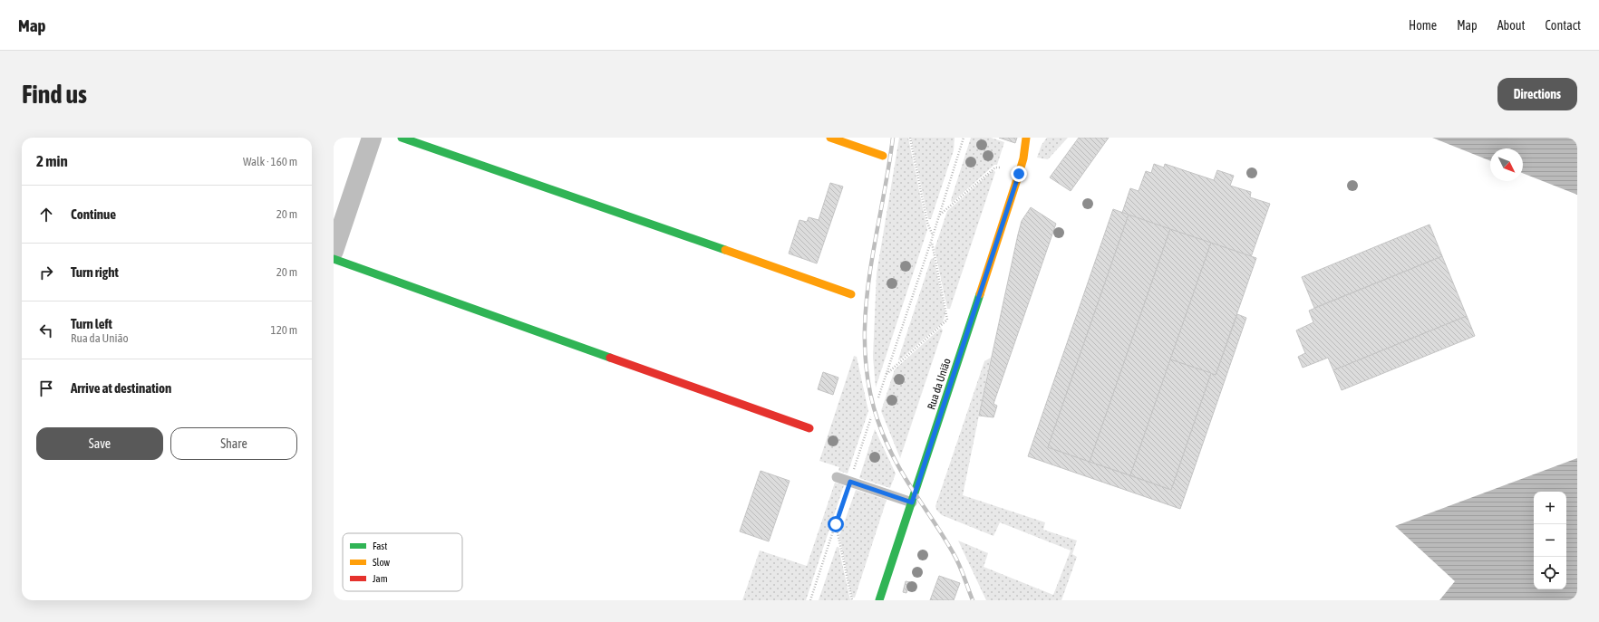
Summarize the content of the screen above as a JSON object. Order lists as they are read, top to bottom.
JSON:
{
  "streets": {
    "street": ["Rua da União"]
  },
  "legend": ["Fast", "Slow", "Jam"],
  "north": "bottom right",
  "page": {
    "header": "Map",
    "nav": [
      "Home",
      "Map",
      "About",
      "Contact"
    ],
    "buttons": [
      "Directions",
      ["Save", "Share"]
    ],
    "title": "Find us",
    "heading": ["2 min", "Walk · 160 m"],
    "list": [
      ["Continue", "20 m"],
      ["Turn right", "20 m"],
      ["Turn left", "Rua da União", "120 m"],
      "Arrive at destination"
    ],
    "map_buttons": ["+", "−"]
  }
}
